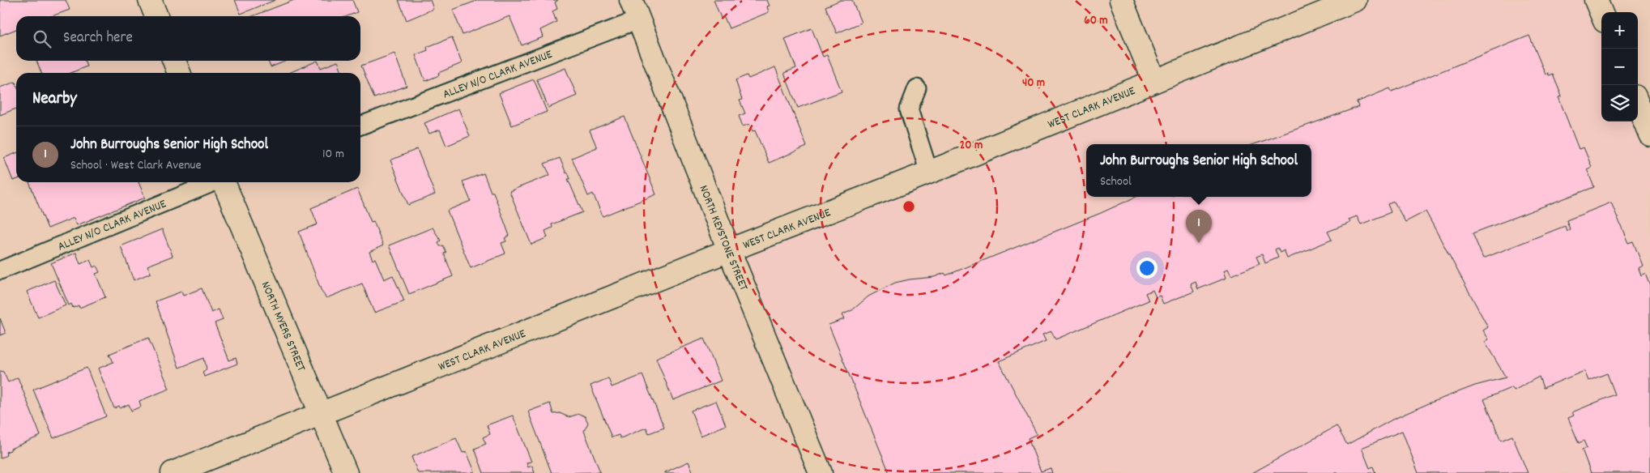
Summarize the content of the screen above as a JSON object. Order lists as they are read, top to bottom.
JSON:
{
  "streets": {
    "street": ["WEST CLARK AVENUE", "NORTH KEYSTONE STREET", "NORTH MYERS STREET"],
    "lane": ["ALLEY N/O CLARK AVENUE"]
  },
  "crossings": [
    ["ALLEY N/O CLARK AVENUE", "NORTH KEYSTONE STREET"],
    ["WEST CLARK AVENUE", "NORTH KEYSTONE STREET"],
    ["WEST CLARK AVENUE", "NORTH MYERS STREET"]
  ],
  "page": {
    "map_buttons": ["+", "−"],
    "search": "Search here",
    "heading": "Nearby",
    "list": [
      {
        "mark": "1",
        "name": "John Burroughs Senior High School",
        "note": "School · West Clark Avenue",
        "value": "10 m"
      }
    ],
    "popup": ["John Burroughs Senior High School", "School"],
    "pins": "1"
  },
  "rings": ["60 m", "40 m", "20 m"]
}
